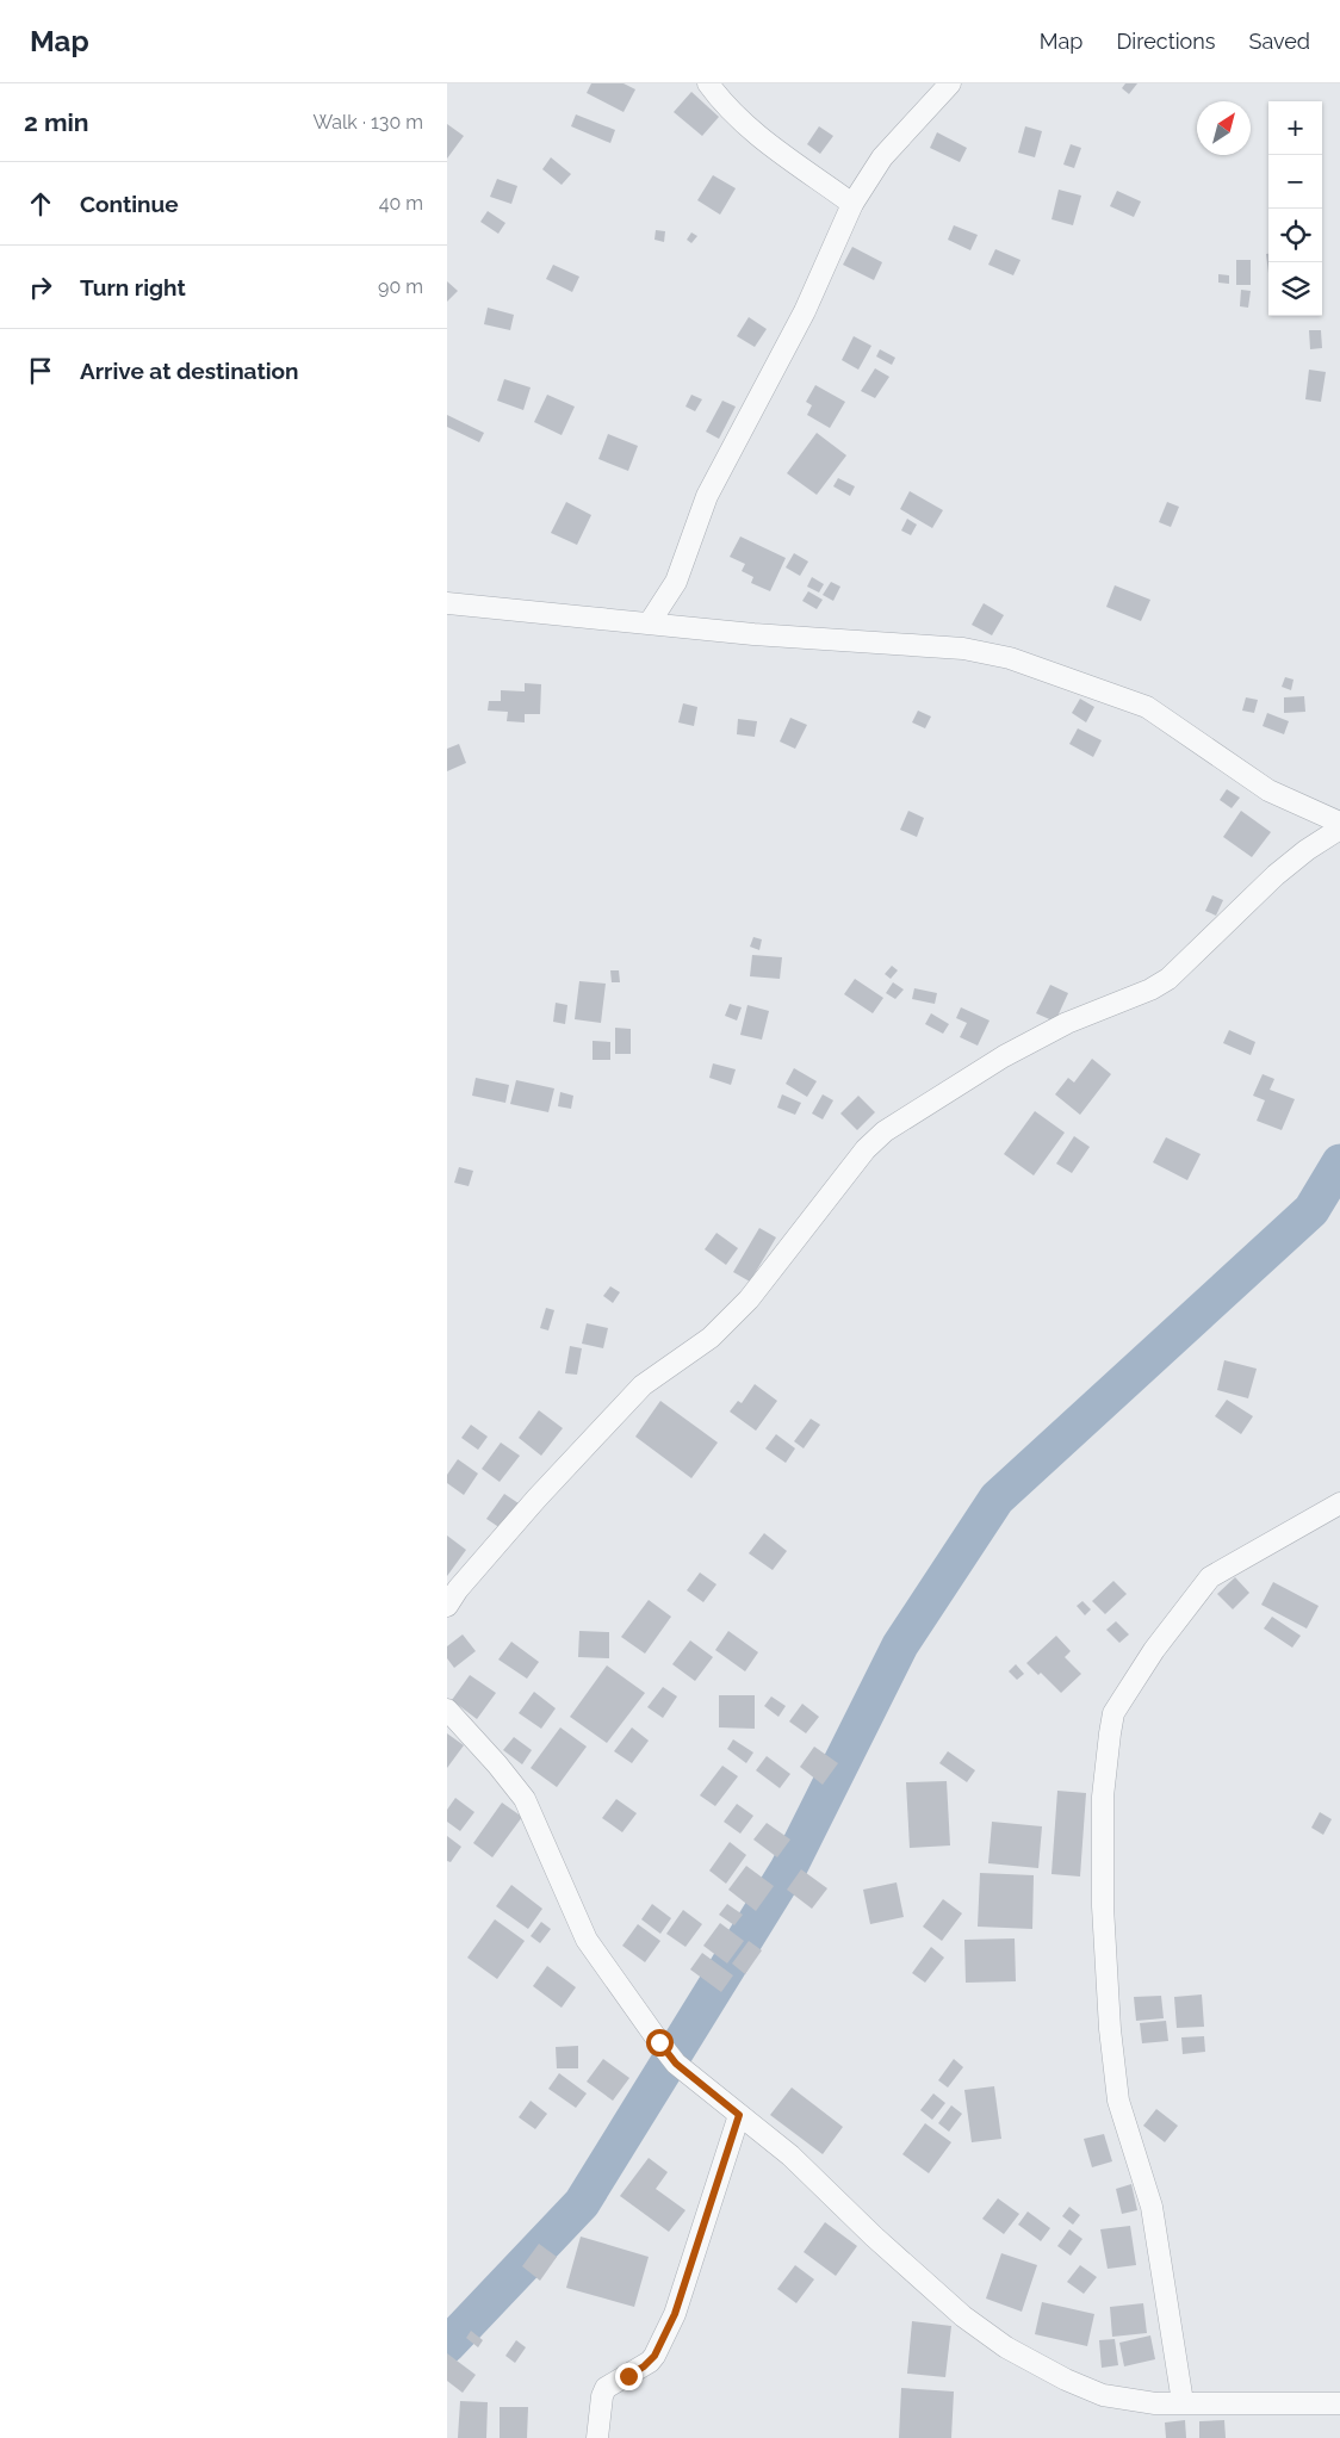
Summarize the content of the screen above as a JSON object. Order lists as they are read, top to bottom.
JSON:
{
  "north": "top right",
  "page": {
    "header": "Map",
    "nav": ["Map", "Directions", "Saved"],
    "heading": ["2 min", "Walk · 130 m"],
    "map_buttons": ["+", "−"],
    "list": [
      ["Continue", "40 m"],
      ["Turn right", "90 m"],
      "Arrive at destination"
    ]
  }
}
